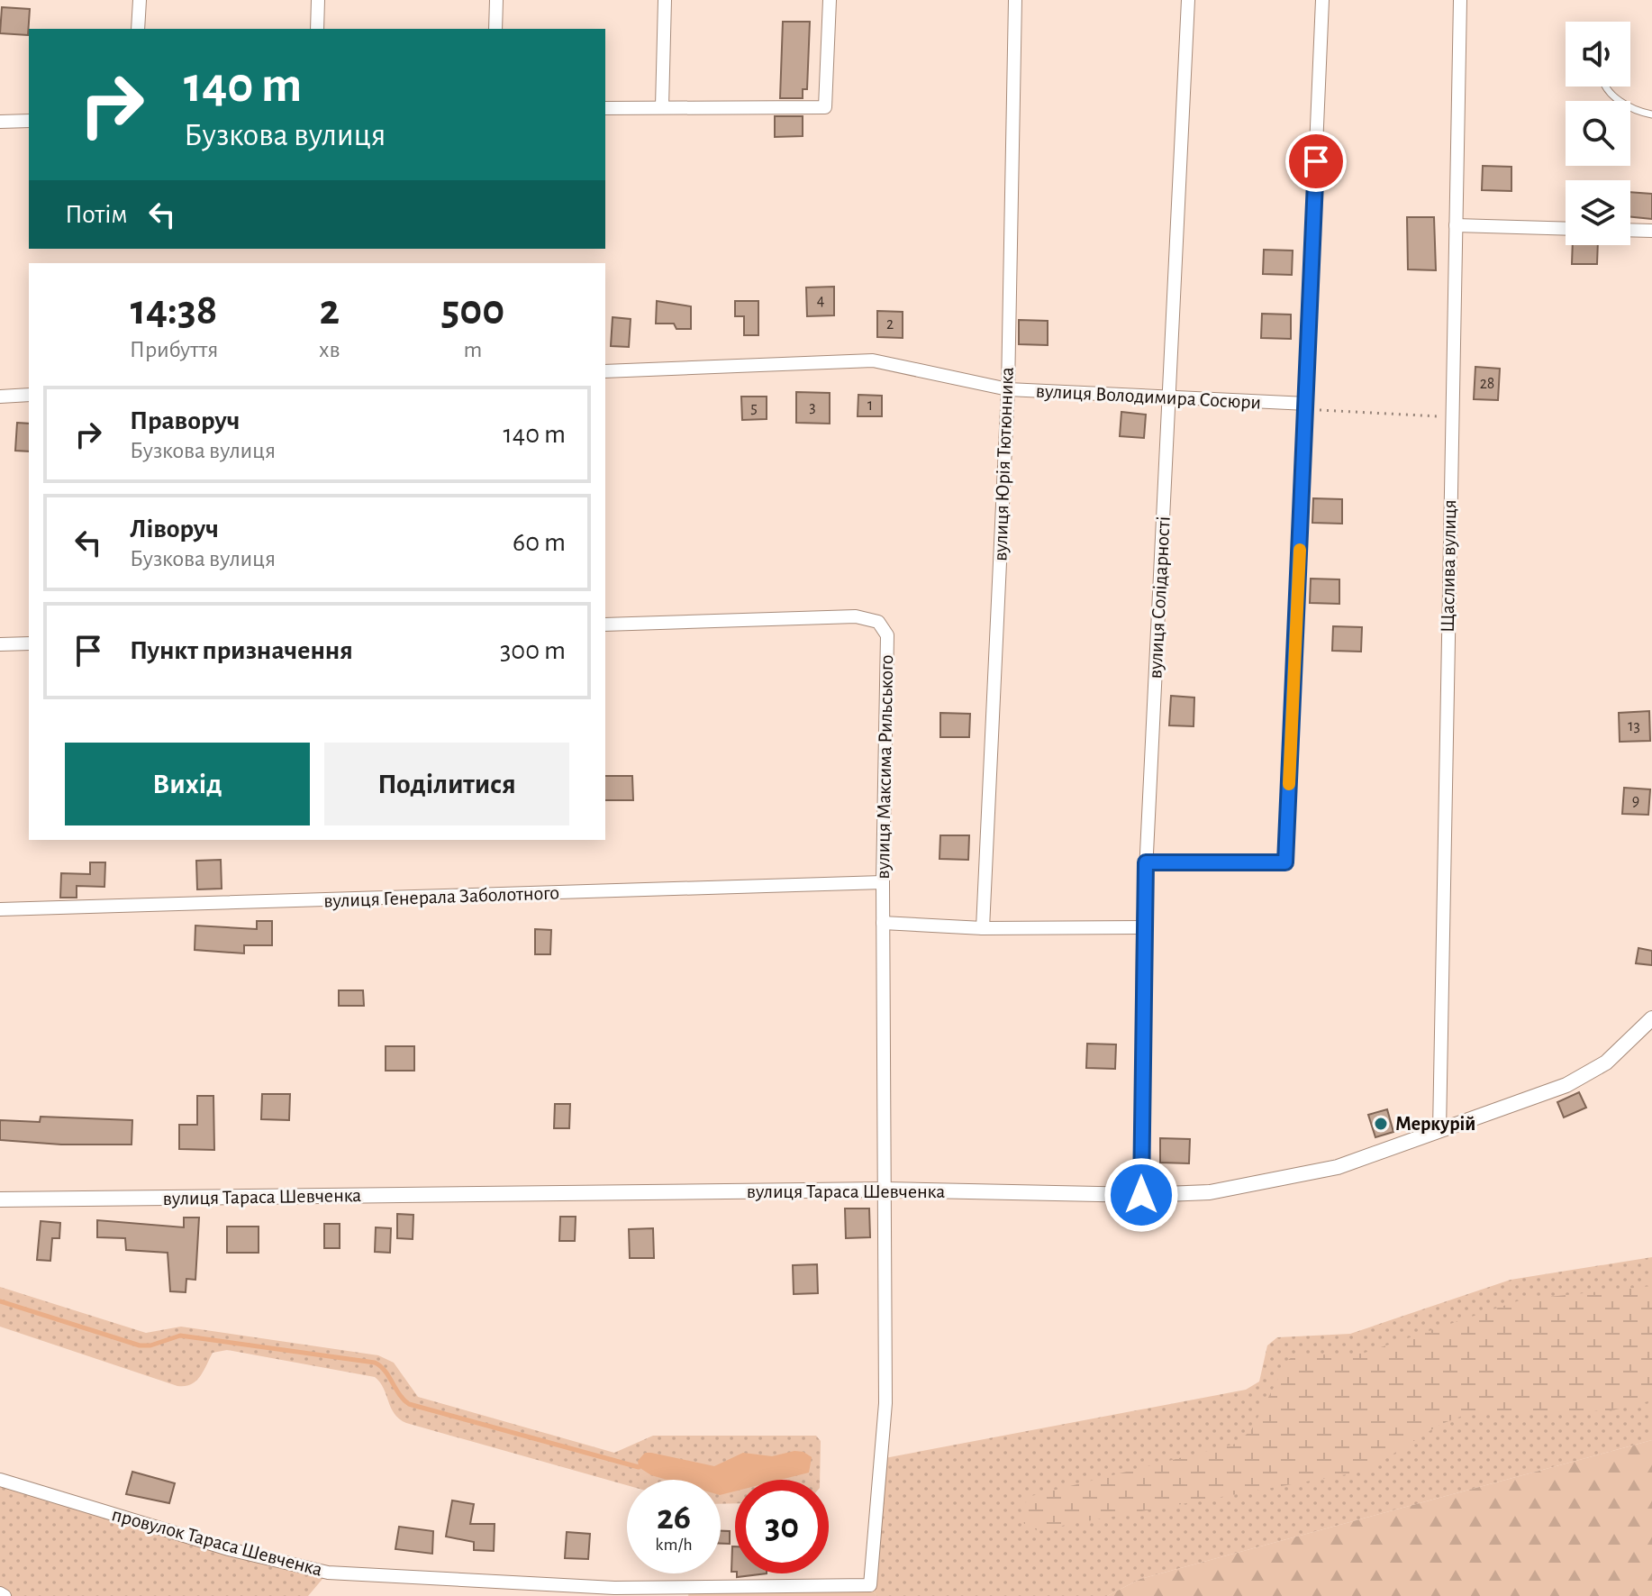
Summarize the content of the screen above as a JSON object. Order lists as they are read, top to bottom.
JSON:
{
  "streets": {
    "street": [
      "вулиця Володимира Сосюри",
      "вулиця Юрія Тютюнника",
      "Щаслива вулиця",
      "вулиця Солідарності",
      "вулиця Максима Рильського",
      "вулиця Генерала Заболотного",
      "вулиця Тараса Шевченка",
      "провулок Тараса Шевченка"
    ]
  },
  "crossings": [
    ["вулиця Володимира Сосюри", "вулиця Юрія Тютюнника"],
    ["вулиця Володимира Сосюри", "вулиця Солідарності"],
    ["Щаслива вулиця", "вулиця Тараса Шевченка"],
    ["вулиця Солідарності", "вулиця Тараса Шевченка"],
    ["вулиця Максима Рильського", "вулиця Генерала Заболотного"],
    ["вулиця Максима Рильського", "вулиця Тараса Шевченка"],
    ["вулиця Максима Рильського", "провулок Тараса Шевченка"]
  ],
  "places": ["Меркурій"],
  "house_numbers": [
    "4",
    "2",
    "28",
    "1",
    "3",
    "5",
    "13",
    "9"
  ],
  "page": {
    "turn": ["140 m", "Бузкова вулиця"],
    "then": "Потім",
    "eta": [
      "14:38",
      "Прибуття",
      "2",
      "хв",
      "500",
      "m"
    ],
    "list": [
      {
        "name": "Праворуч",
        "note": "Бузкова вулиця",
        "value": "140 m"
      },
      {
        "name": "Ліворуч",
        "note": "Бузкова вулиця",
        "value": "60 m"
      },
      {
        "name": "Пункт призначення",
        "value": "300 m"
      }
    ],
    "buttons": ["Вихід", "Поділитися"],
    "speed": "26 km/h",
    "limit": "30"
  }
}
